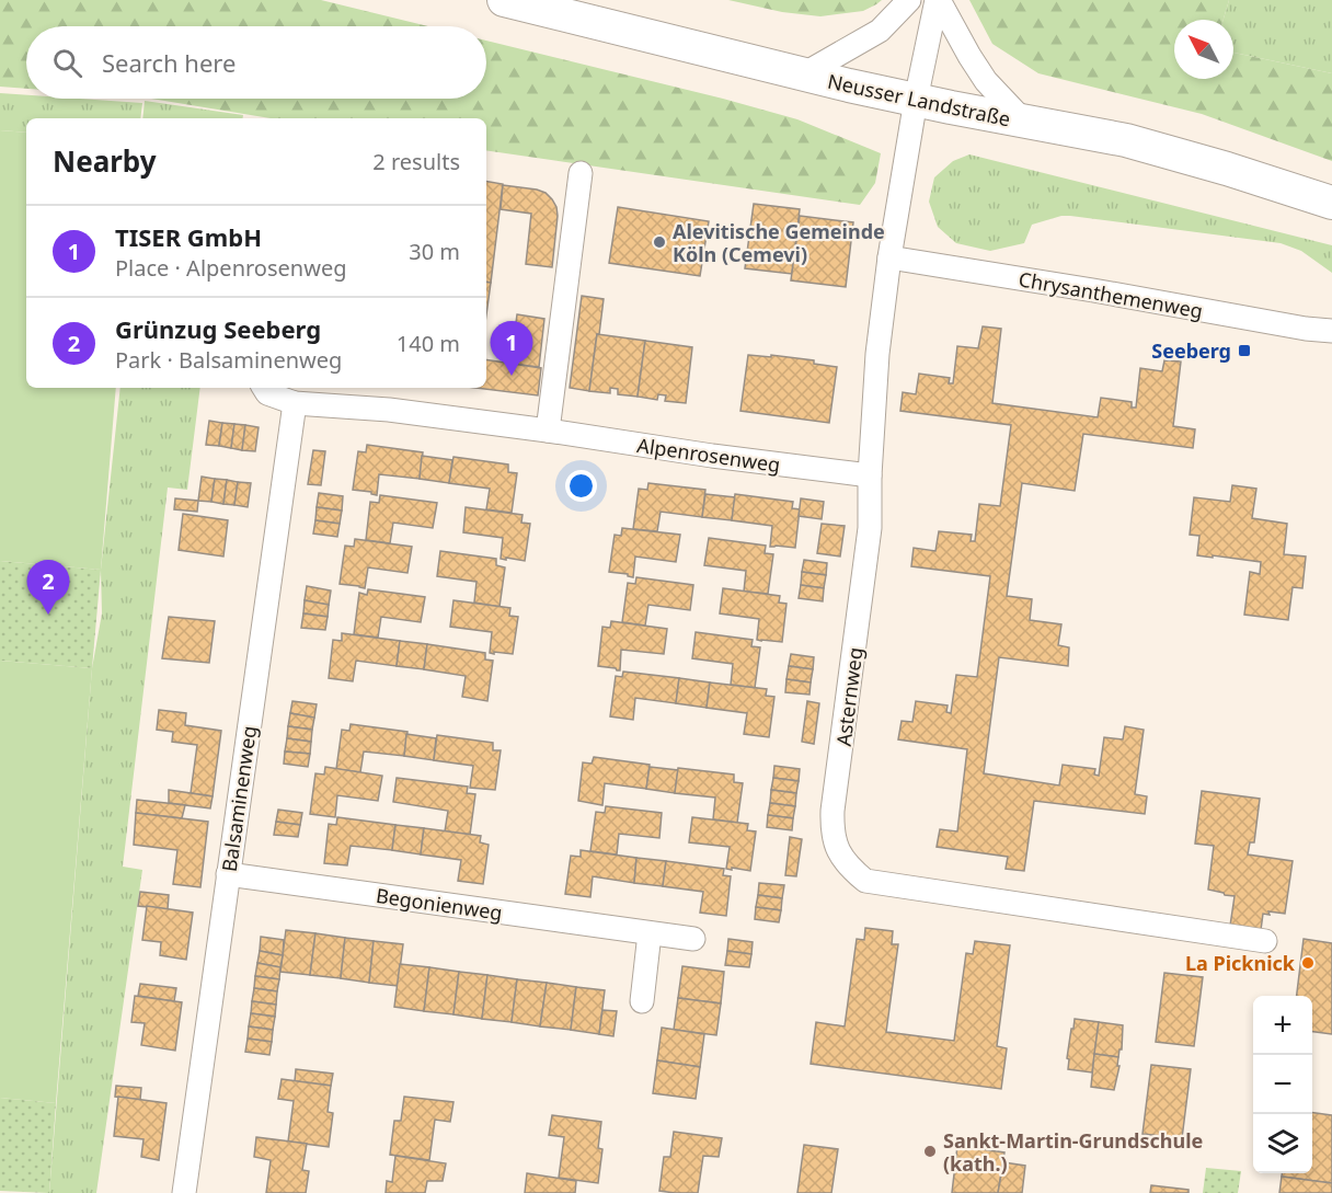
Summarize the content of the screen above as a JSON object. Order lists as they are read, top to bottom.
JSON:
{
  "streets": {
    "main road": ["Neusser Landstraße"],
    "street": [
      "Chrysanthemenweg",
      "Alpenrosenweg",
      "Asternweg",
      "Balsaminenweg",
      "Begonienweg"
    ]
  },
  "crossings": [
    ["Neusser Landstraße", "Asternweg"],
    ["Chrysanthemenweg", "Asternweg"],
    ["Alpenrosenweg", "Asternweg"],
    ["Alpenrosenweg", "Balsaminenweg"],
    ["Balsaminenweg", "Begonienweg"]
  ],
  "places": {
    "other": ["Alevitische Gemeinde Köln (Cemevi)", "La Picknick", "Sankt-Martin-Grundschule (kath.)"],
    "transit": ["Seeberg"]
  },
  "north": "top left",
  "page": {
    "search": "Search here",
    "heading": ["Nearby", "2 results"],
    "list": [
      {
        "mark": "1",
        "name": "TISER GmbH",
        "note": "Place · Alpenrosenweg",
        "value": "30 m"
      },
      {
        "mark": "2",
        "name": "Grünzug Seeberg",
        "note": "Park · Balsaminenweg",
        "value": "140 m"
      }
    ],
    "pins": ["1", "2"],
    "map_buttons": ["+", "−"]
  }
}
